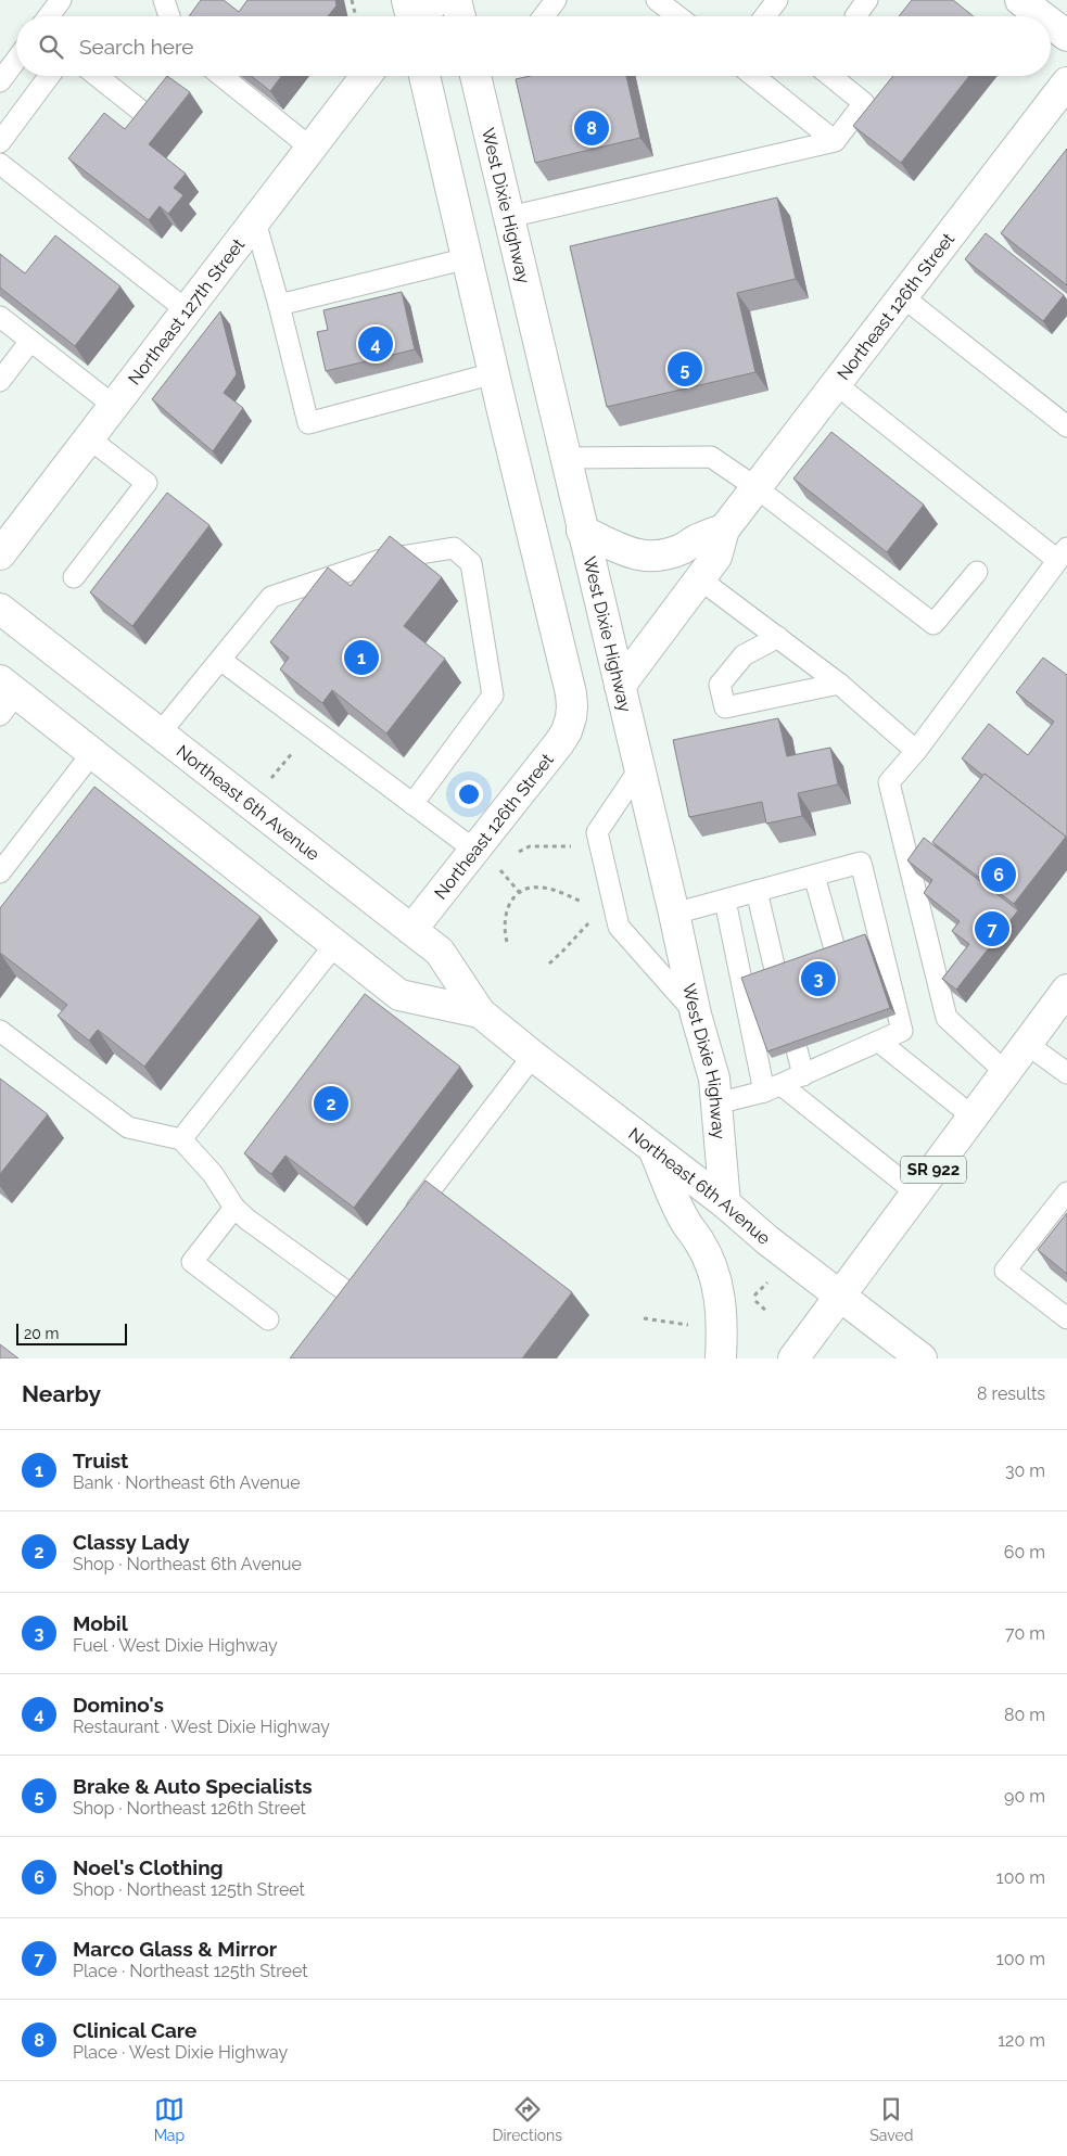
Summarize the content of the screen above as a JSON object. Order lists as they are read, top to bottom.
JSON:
{
  "streets": {
    "main road": [
      "West Dixie Highway",
      "Northeast 126th Street",
      "Northeast 127th Street",
      "Northeast 6th Avenue",
      "SR 922"
    ]
  },
  "crossings": [
    ["West Dixie Highway", "Northeast 126th Street"],
    ["West Dixie Highway", "Northeast 6th Avenue"],
    ["Northeast 126th Street", "Northeast 6th Avenue"],
    ["Northeast 6th Avenue", "SR 922"]
  ],
  "scale_bar": "20 m",
  "page": {
    "search": "Search here",
    "pins": [
      "8",
      "4",
      "5",
      "1",
      "6",
      "7",
      "3",
      "2"
    ],
    "scale": "20 m",
    "heading": ["Nearby", "8 results"],
    "list": [
      {
        "mark": "1",
        "name": "Truist",
        "note": "Bank · Northeast 6th Avenue",
        "value": "30 m"
      },
      {
        "mark": "2",
        "name": "Classy Lady",
        "note": "Shop · Northeast 6th Avenue",
        "value": "60 m"
      },
      {
        "mark": "3",
        "name": "Mobil",
        "note": "Fuel · West Dixie Highway",
        "value": "70 m"
      },
      {
        "mark": "4",
        "name": "Domino's",
        "note": "Restaurant · West Dixie Highway",
        "value": "80 m"
      },
      {
        "mark": "5",
        "name": "Brake & Auto Specialists",
        "note": "Shop · Northeast 126th Street",
        "value": "90 m"
      },
      {
        "mark": "6",
        "name": "Noel's Clothing",
        "note": "Shop · Northeast 125th Street",
        "value": "100 m"
      },
      {
        "mark": "7",
        "name": "Marco Glass & Mirror",
        "note": "Place · Northeast 125th Street",
        "value": "100 m"
      },
      {
        "mark": "8",
        "name": "Clinical Care",
        "note": "Place · West Dixie Highway",
        "value": "120 m"
      }
    ],
    "nav": ["Map", "Directions", "Saved"]
  }
}
